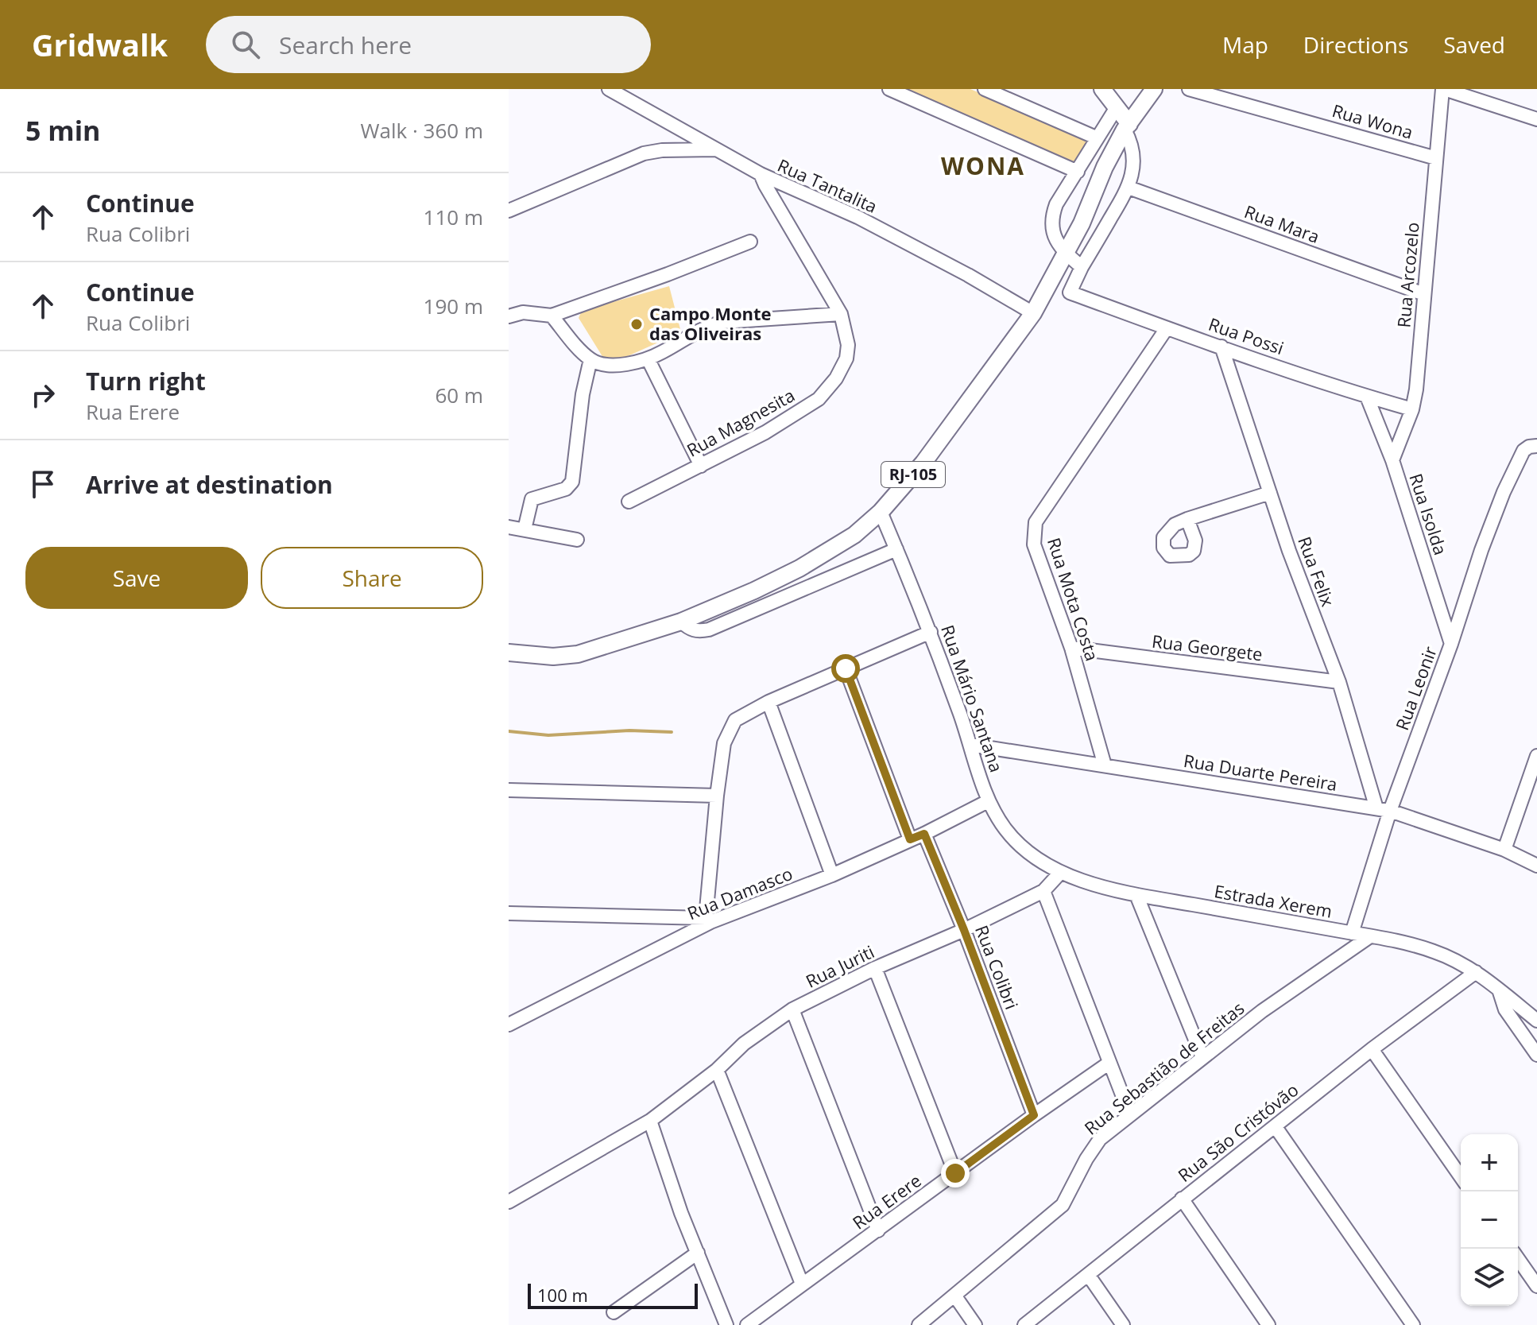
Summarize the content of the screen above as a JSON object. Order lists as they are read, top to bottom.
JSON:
{
  "streets": {
    "main road": ["RJ-105"],
    "street": [
      "Rua Wona",
      "Rua Tantalita",
      "Rua Mara",
      "Rua Arcozelo",
      "Rua Possi",
      "Rua Magnesita",
      "Rua Isolda",
      "Rua Felix",
      "Rua Mota Costa",
      "Rua Georgete",
      "Rua Leonir",
      "Rua Mário Santana",
      "Rua Duarte Pereira",
      "Rua Damasco",
      "Estrada Xerem",
      "Rua Juriti",
      "Rua Colibri",
      "Rua Sebastião de Freitas",
      "Rua São Cristóvão",
      "Rua Erere"
    ]
  },
  "crossings": [
    ["Rua Wona", "Rua Arcozelo"],
    ["Rua Tantalita", "Rua Magnesita"],
    ["Rua Tantalita", "RJ-105"],
    ["Rua Mara", "Rua Arcozelo"],
    ["Rua Arcozelo", "Rua Possi"],
    ["Rua Arcozelo", "Rua Isolda"],
    ["Rua Possi", "Rua Isolda"],
    ["Rua Possi", "Rua Felix"],
    ["Rua Possi", "Rua Mota Costa"],
    ["RJ-105", "Rua Mário Santana"],
    ["Rua Isolda", "Rua Leonir"],
    ["Rua Felix", "Rua Georgete"],
    ["Rua Felix", "Rua Duarte Pereira"],
    ["Rua Mota Costa", "Rua Georgete"],
    ["Rua Mota Costa", "Rua Duarte Pereira"],
    ["Rua Leonir", "Rua Duarte Pereira"],
    ["Rua Leonir", "Estrada Xerem"],
    ["Rua Mário Santana", "Rua Duarte Pereira"],
    ["Rua Mário Santana", "Rua Damasco"],
    ["Rua Mário Santana", "Estrada Xerem"],
    ["Rua Mário Santana", "Rua Juriti"],
    ["Rua Damasco", "Rua Colibri"],
    ["Estrada Xerem", "Rua Juriti"],
    ["Estrada Xerem", "Rua Sebastião de Freitas"],
    ["Estrada Xerem", "Rua São Cristóvão"],
    ["Rua Juriti", "Rua Colibri"],
    ["Rua Colibri", "Rua Erere"]
  ],
  "districts": ["WONA"],
  "places": ["Campo Monte das Oliveiras"],
  "scale_bar": "100 m",
  "page": {
    "header": "Gridwalk",
    "search": "Search here",
    "nav": ["Map", "Directions", "Saved"],
    "heading": ["5 min", "Walk · 360 m"],
    "list": [
      ["Continue", "Rua Colibri", "110 m"],
      ["Continue", "Rua Colibri", "190 m"],
      ["Turn right", "Rua Erere", "60 m"],
      "Arrive at destination"
    ],
    "buttons": ["Save", "Share"],
    "map_buttons": ["+", "−"],
    "scale": "100 m"
  }
}
